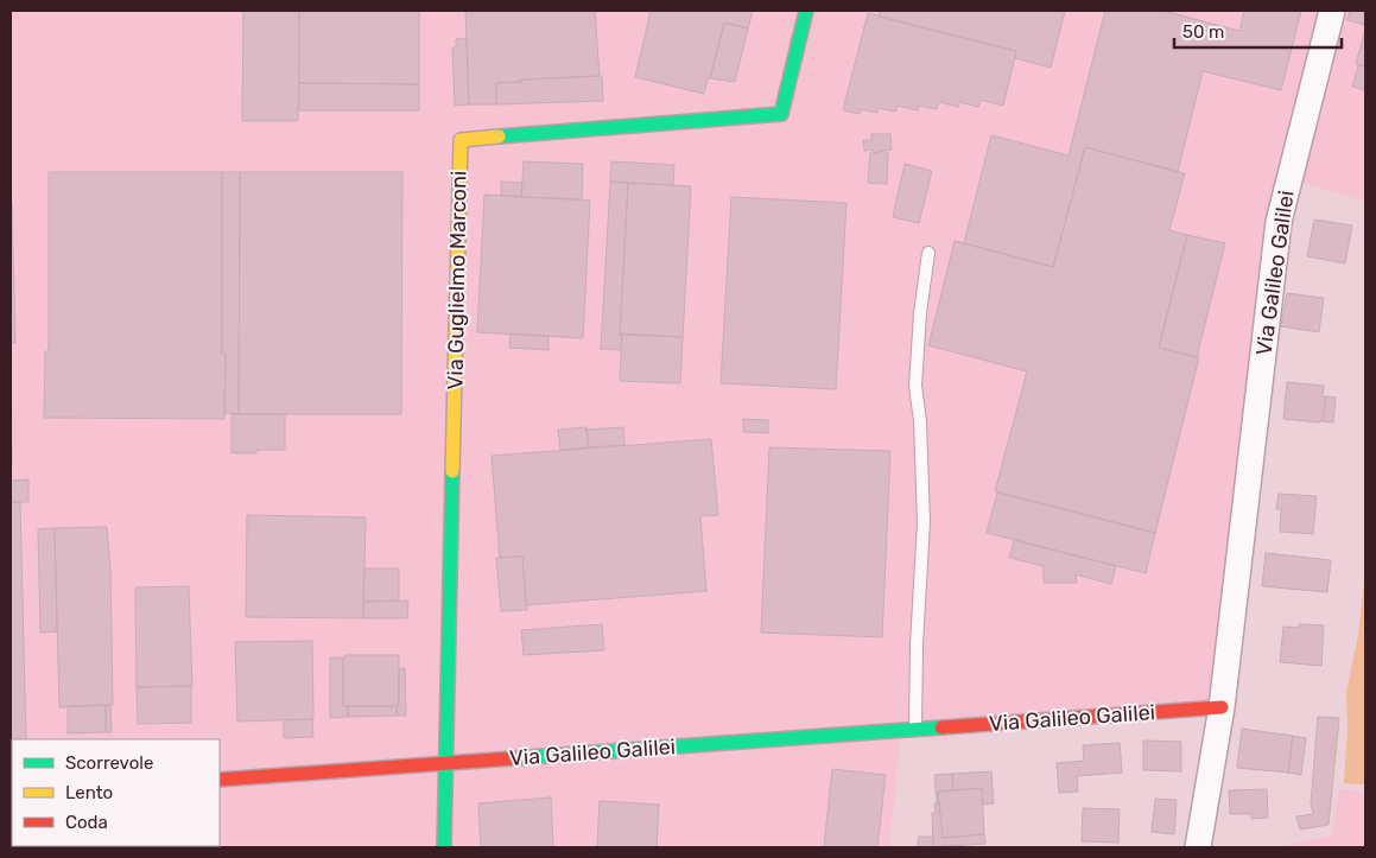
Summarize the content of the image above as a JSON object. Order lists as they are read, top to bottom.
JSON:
{
  "streets": {
    "street": ["Via Galileo Galilei", "Via Guglielmo Marconi"]
  },
  "crossings": [
    ["Via Galileo Galilei", "Via Guglielmo Marconi"]
  ],
  "legend": ["Scorrevole", "Lento", "Coda"],
  "scale_bar": "50 m"
}
